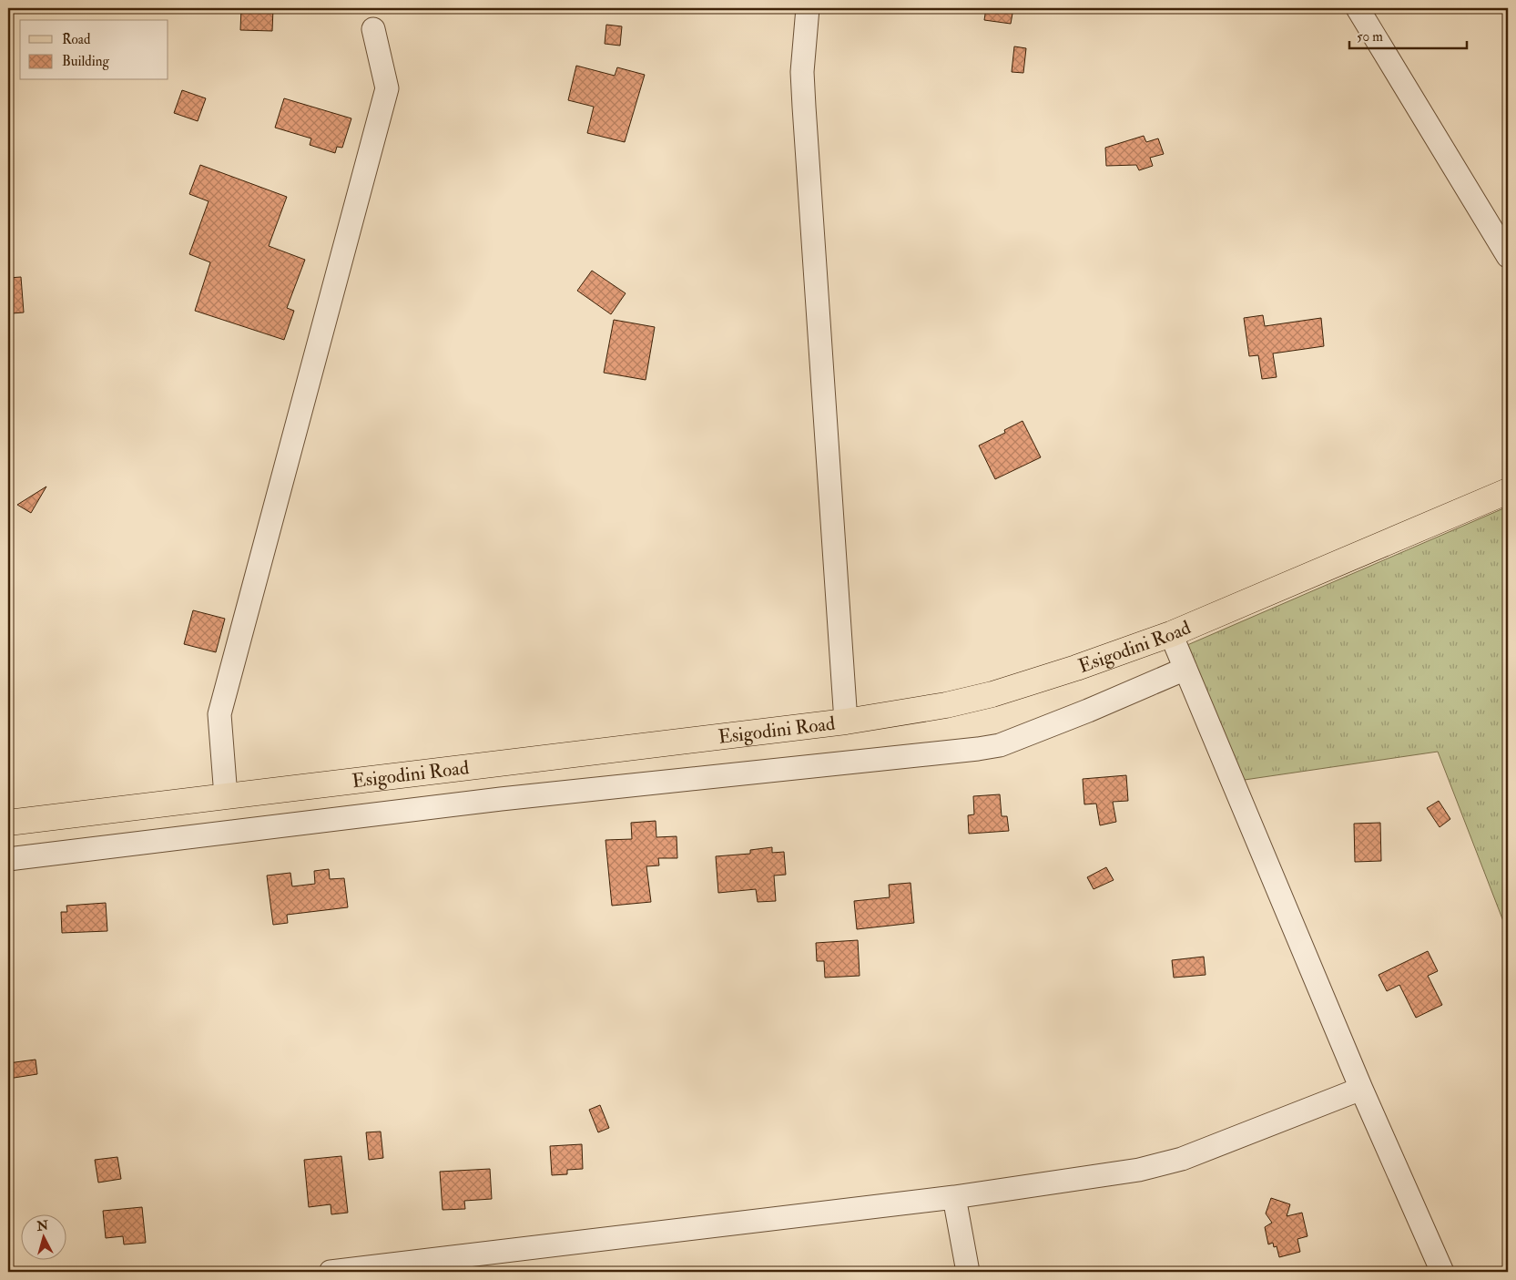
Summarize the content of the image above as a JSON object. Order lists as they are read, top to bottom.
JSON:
{
  "streets": {
    "main road": ["Esigodini Road"]
  },
  "legend": ["Road", "Building"],
  "scale_bar": "50 m",
  "north": "top"
}
